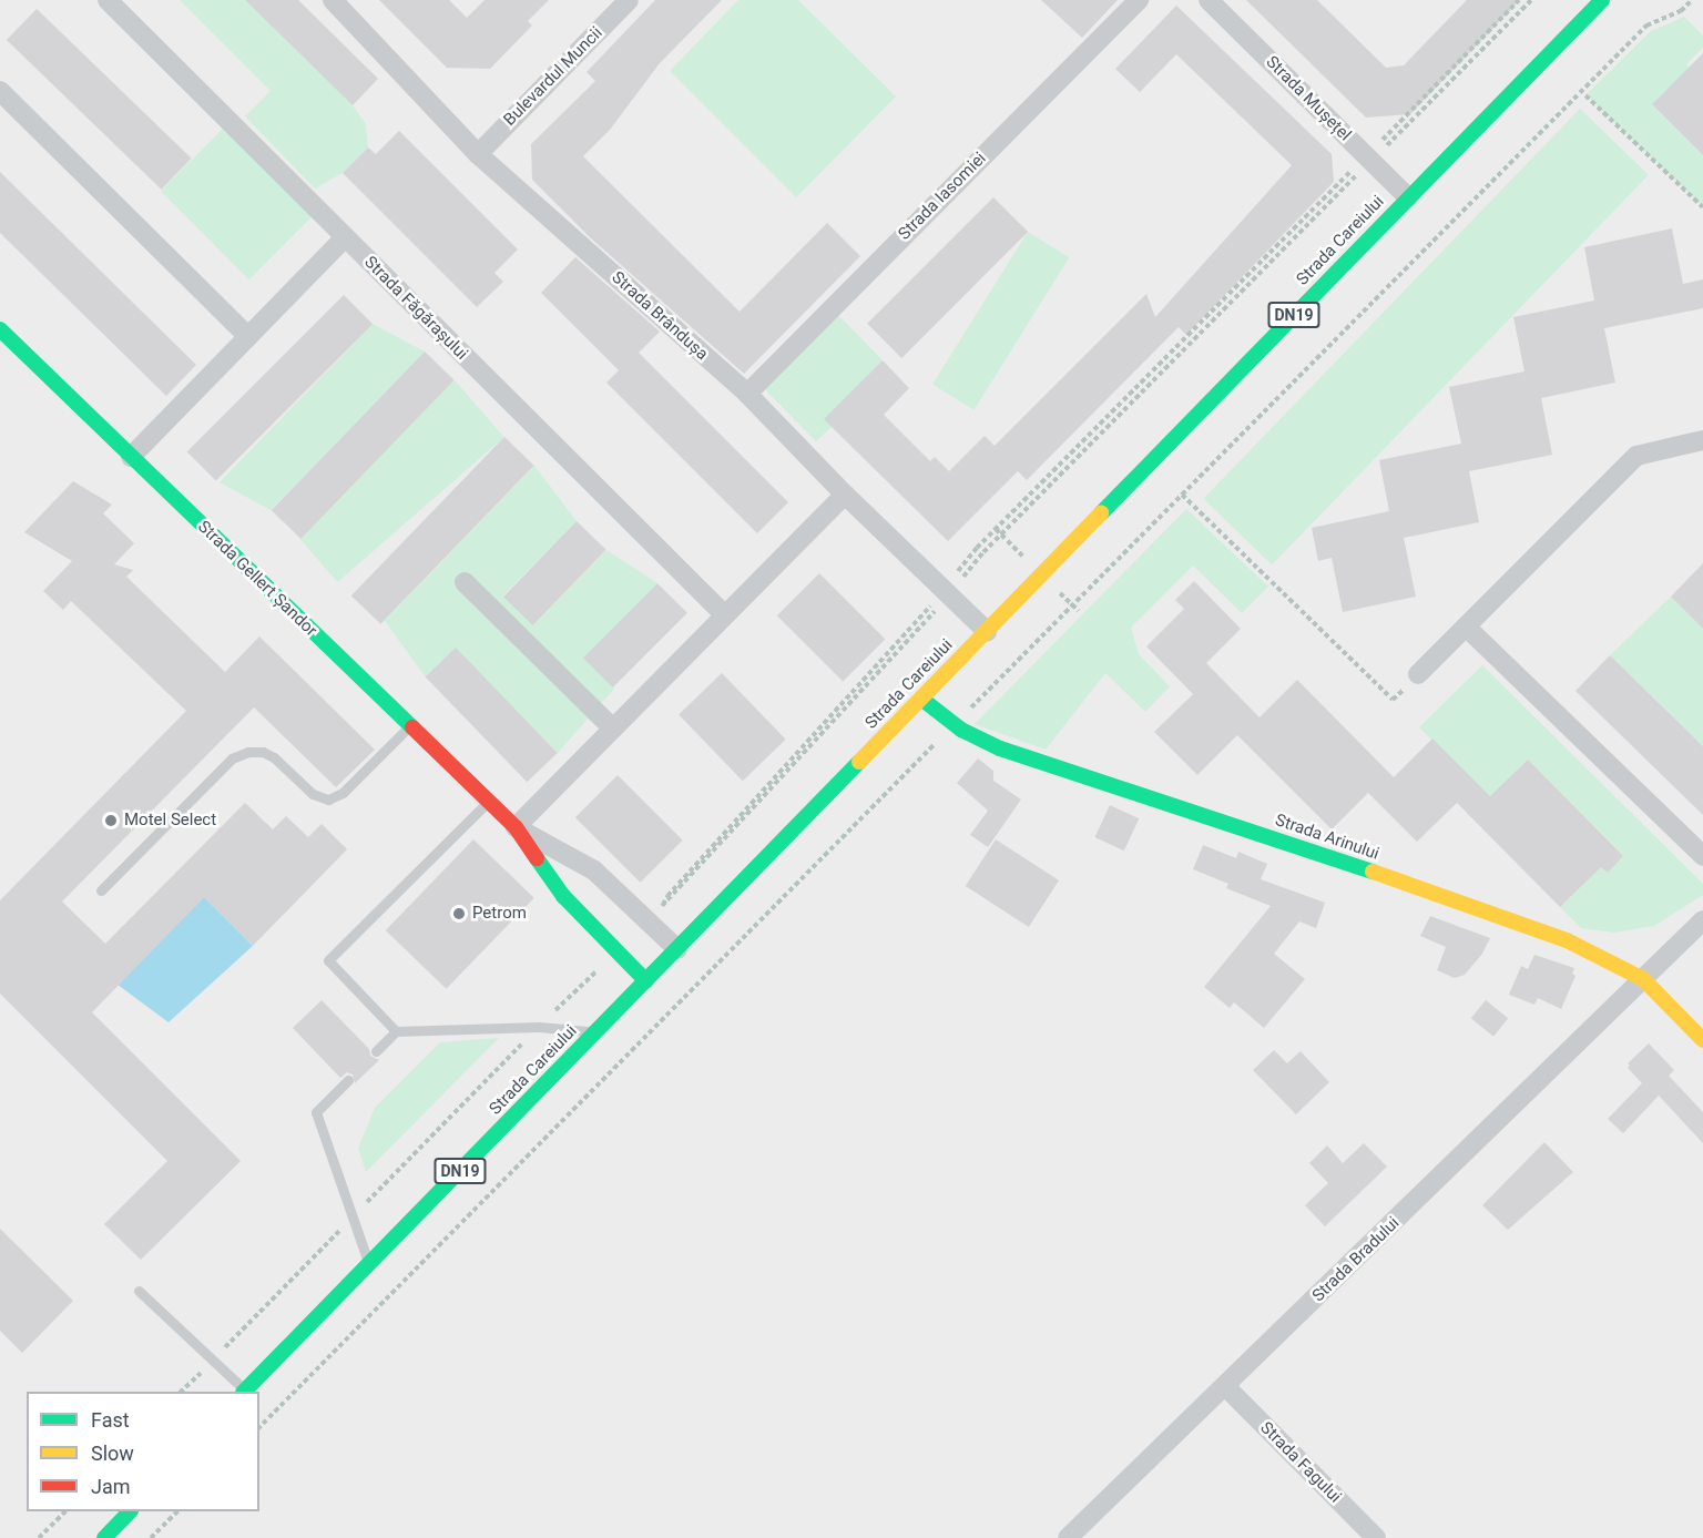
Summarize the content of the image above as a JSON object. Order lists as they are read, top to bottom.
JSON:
{
  "streets": {
    "main road": [
      "Strada Careiului",
      "DN19",
      "Strada Gellert Șandor",
      "Strada Arinului"
    ],
    "street": [
      "Bulevardul Muncii",
      "Strada Mușețel",
      "Strada Iasomiei",
      "Strada Făgărașului",
      "Strada Brândușa",
      "Strada Bradului",
      "Strada Fagului"
    ]
  },
  "crossings": [
    ["Bulevardul Muncii", "Strada Brândușa"],
    ["Strada Mușețel", "Strada Careiului"],
    ["Strada Iasomiei", "Strada Brândușa"],
    ["Strada Careiului", "Strada Brândușa"],
    ["Strada Careiului", "Strada Gellert Șandor"],
    ["Strada Careiului", "Strada Arinului"],
    ["Strada Arinului", "Strada Bradului"],
    ["Strada Bradului", "Strada Fagului"]
  ],
  "places": ["Motel Select", "Petrom"],
  "legend": ["Fast", "Slow", "Jam"]
}
